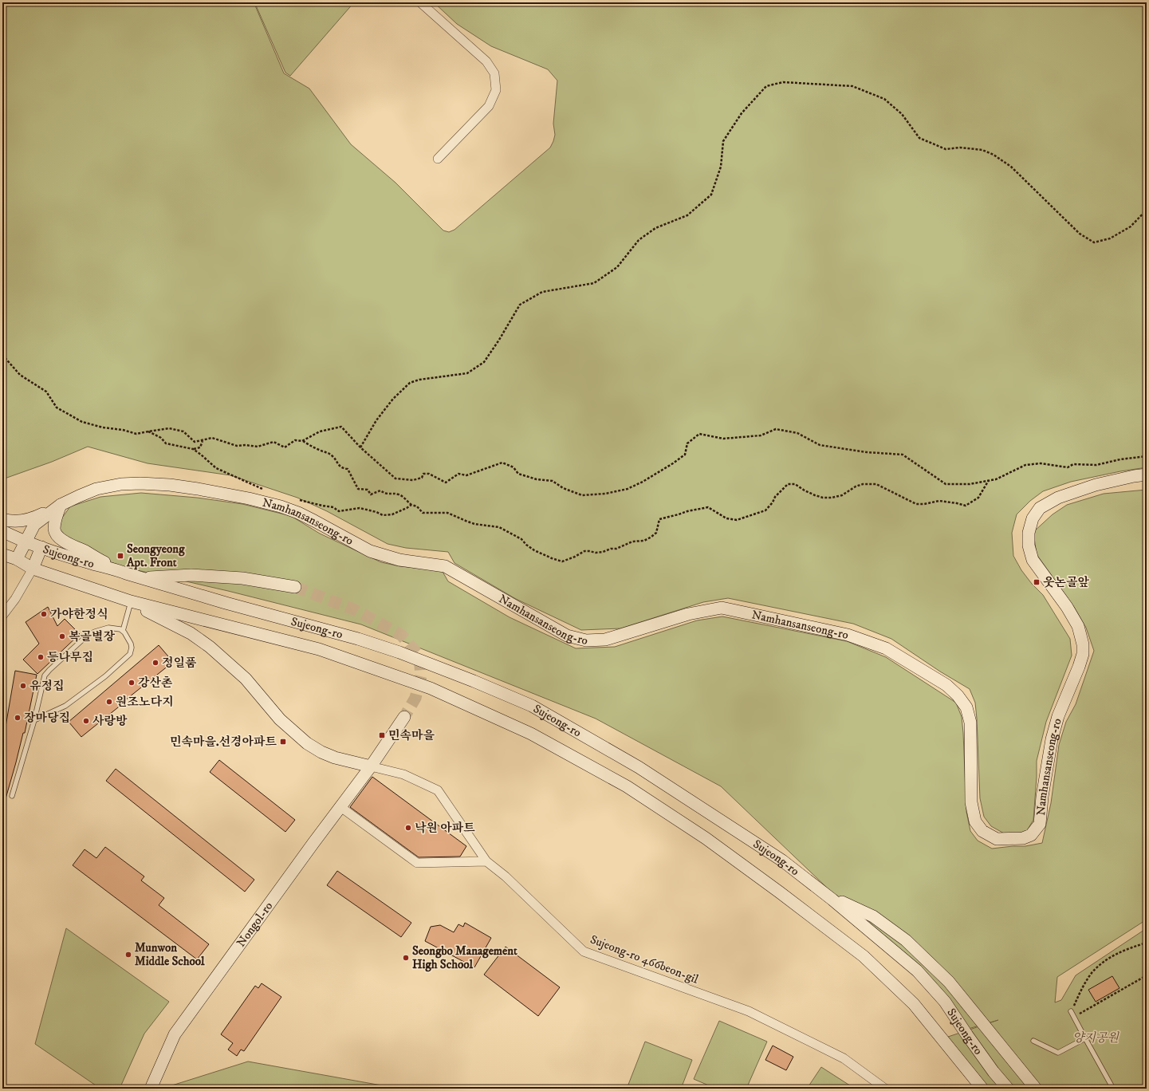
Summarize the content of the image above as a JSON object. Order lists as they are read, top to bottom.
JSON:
{
  "streets": {
    "main road": ["Namhansanseong-ro", "Sujeong-ro", "Nongol-ro"],
    "street": ["Sujeong-ro 466beon-gil"]
  },
  "crossings": [
    ["Namhansanseong-ro", "Sujeong-ro"],
    ["Nongol-ro", "Sujeong-ro 466beon-gil"]
  ],
  "parks": ["양지공원"],
  "places": {
    "transit": [
      "Seongyeong Apt. Front",
      "웃논골앞",
      "민속마을",
      "민속마을.선경아파트"
    ],
    "other": [
      "가야한정식",
      "복골별장",
      "등나무집",
      "정일품",
      "강산촌",
      "유정집",
      "원조노다지",
      "장마당집",
      "사랑방",
      "낙원 아파트",
      "Munwon Middle School",
      "Seongbo Management High School"
    ]
  }
}
